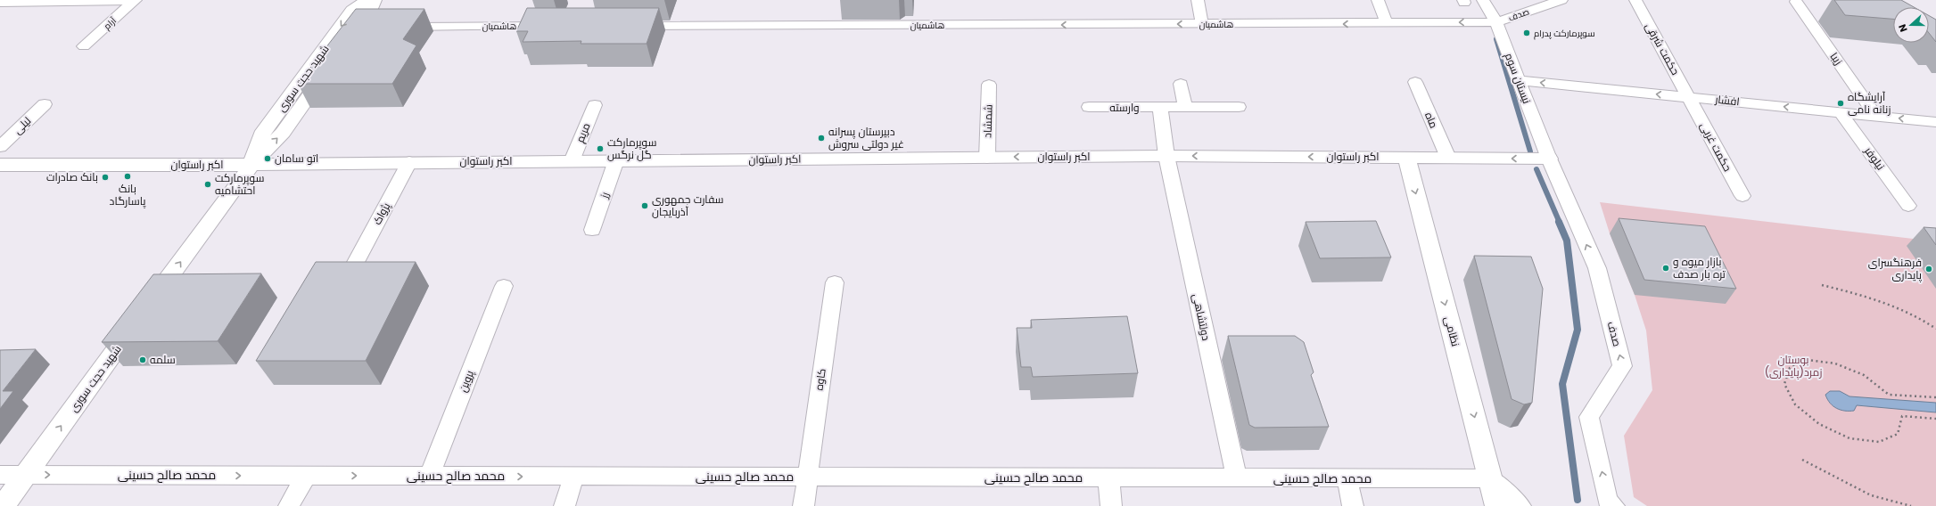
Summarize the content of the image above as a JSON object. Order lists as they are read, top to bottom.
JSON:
{
  "streets": {
    "street": [
      "صدف",
      "آرام",
      "هاشمیان",
      "حکمت شرقی",
      "زیبا",
      "شهید حجت سوری",
      "نیستان سوم",
      "افشار",
      "وارسته",
      "ماه",
      "شمشاد",
      "لیلی",
      "مریم",
      "حکمت غربی",
      "اکبر راستوان",
      "نیلوفر",
      "رز",
      "پژواک",
      "دولتشاهی",
      "نظامی",
      "کاوه",
      "پروین",
      "محمد صالح حسینی"
    ]
  },
  "crossings": [
    ["صدف", "هاشمیان"],
    ["صدف", "نیستان سوم"],
    ["صدف", "اکبر راستوان"],
    ["هاشمیان", "نیستان سوم"],
    ["حکمت شرقی", "افشار"],
    ["حکمت شرقی", "حکمت غربی"],
    ["زیبا", "افشار"],
    ["شهید حجت سوری", "اکبر راستوان"],
    ["شهید حجت سوری", "محمد صالح حسینی"],
    ["نیستان سوم", "افشار"],
    ["نیستان سوم", "اکبر راستوان"],
    ["افشار", "حکمت غربی"],
    ["افشار", "نیلوفر"],
    ["ماه", "اکبر راستوان"],
    ["شمشاد", "اکبر راستوان"],
    ["مریم", "اکبر راستوان"],
    ["اکبر راستوان", "رز"],
    ["اکبر راستوان", "پژواک"],
    ["اکبر راستوان", "دولتشاهی"],
    ["اکبر راستوان", "نظامی"],
    ["دولتشاهی", "محمد صالح حسینی"],
    ["نظامی", "محمد صالح حسینی"],
    ["کاوه", "محمد صالح حسینی"],
    ["پروین", "محمد صالح حسینی"]
  ],
  "one_way": [
    "صدف",
    "هاشمیان",
    "افشار",
    "نظامی",
    "محمد صالح حسینی"
  ],
  "parks": ["بوستان زمرد(پایداری)"],
  "places": [
    "سوپرمارکت پدرام",
    "آرایشگاه زنانه نامی",
    "دبیرستان پسرانه غیر دولتی سروش",
    "سوپرمارکت گل نرگس",
    "اتو سامان",
    "بانک پاسارگاد",
    "بانک صادرات",
    "سوپرمارکت احتشامیه",
    "سفارت جمهوری آذربایجان",
    "بازار میوه و تره بار صدف",
    "فرهنگسرای پایداری",
    "سلمه"
  ],
  "north": "left"
}
